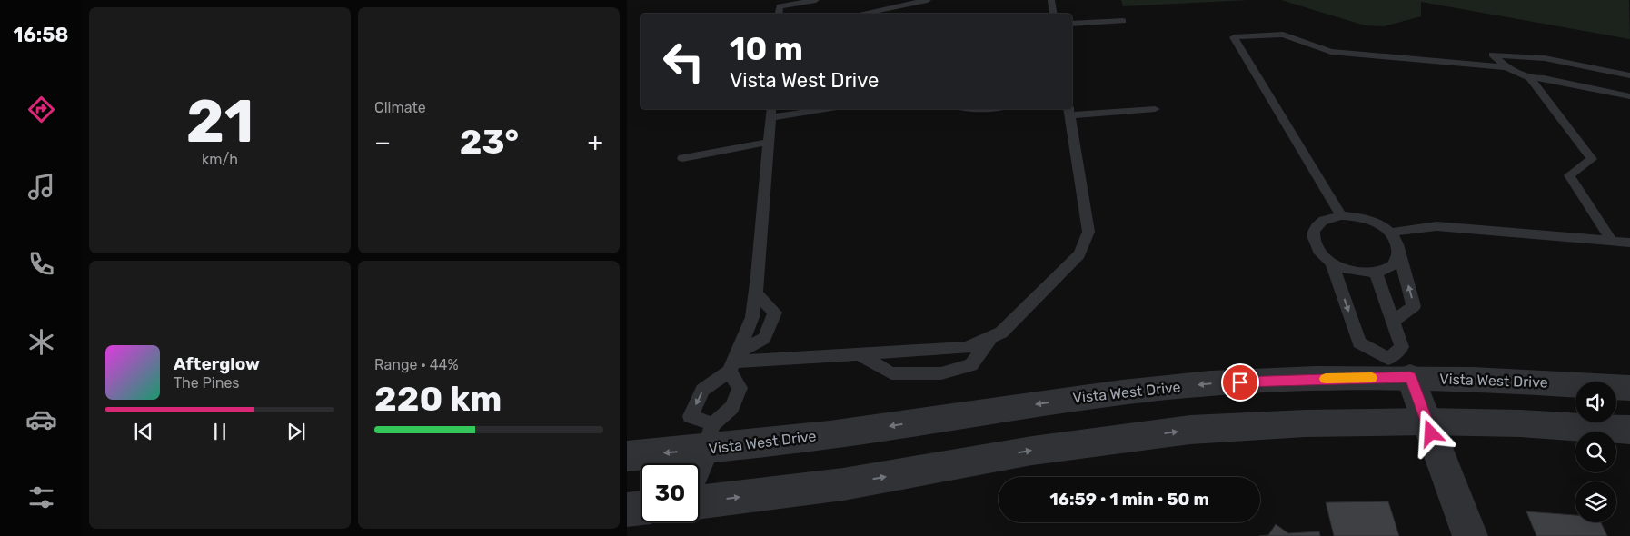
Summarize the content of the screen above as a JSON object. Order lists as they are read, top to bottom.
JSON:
{
  "streets": {
    "street": ["Vista West Drive"]
  },
  "page": {
    "tabs": "16:58",
    "tile": [
      ["21", "km/h"],
      "Climate",
      ["Range · 44%", "220 km"]
    ],
    "turn": ["10 m", "Vista West Drive"],
    "heat": ["−", "23°", "+"],
    "song": ["Afterglow", "The Pines"],
    "limit": "30",
    "trip": "16:59 · 1 min · 50 m"
  }
}
